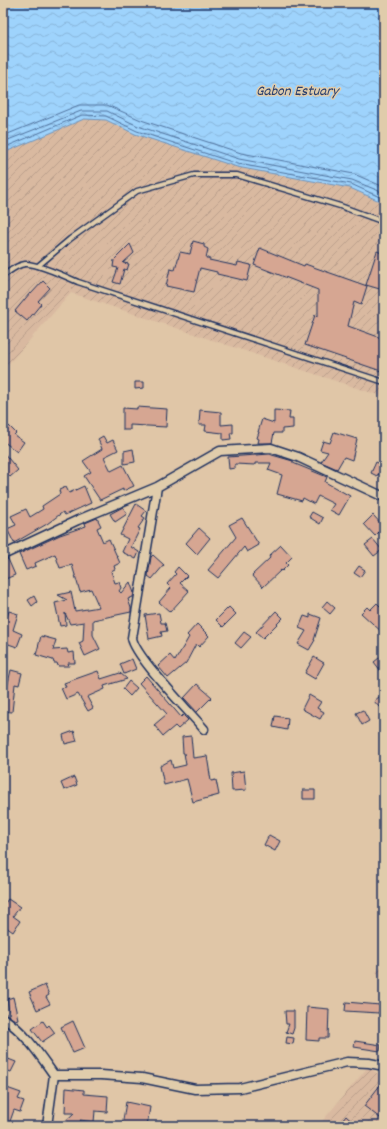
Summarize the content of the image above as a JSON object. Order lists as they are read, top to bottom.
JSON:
{
  "water": ["Gabon Estuary"]
}
